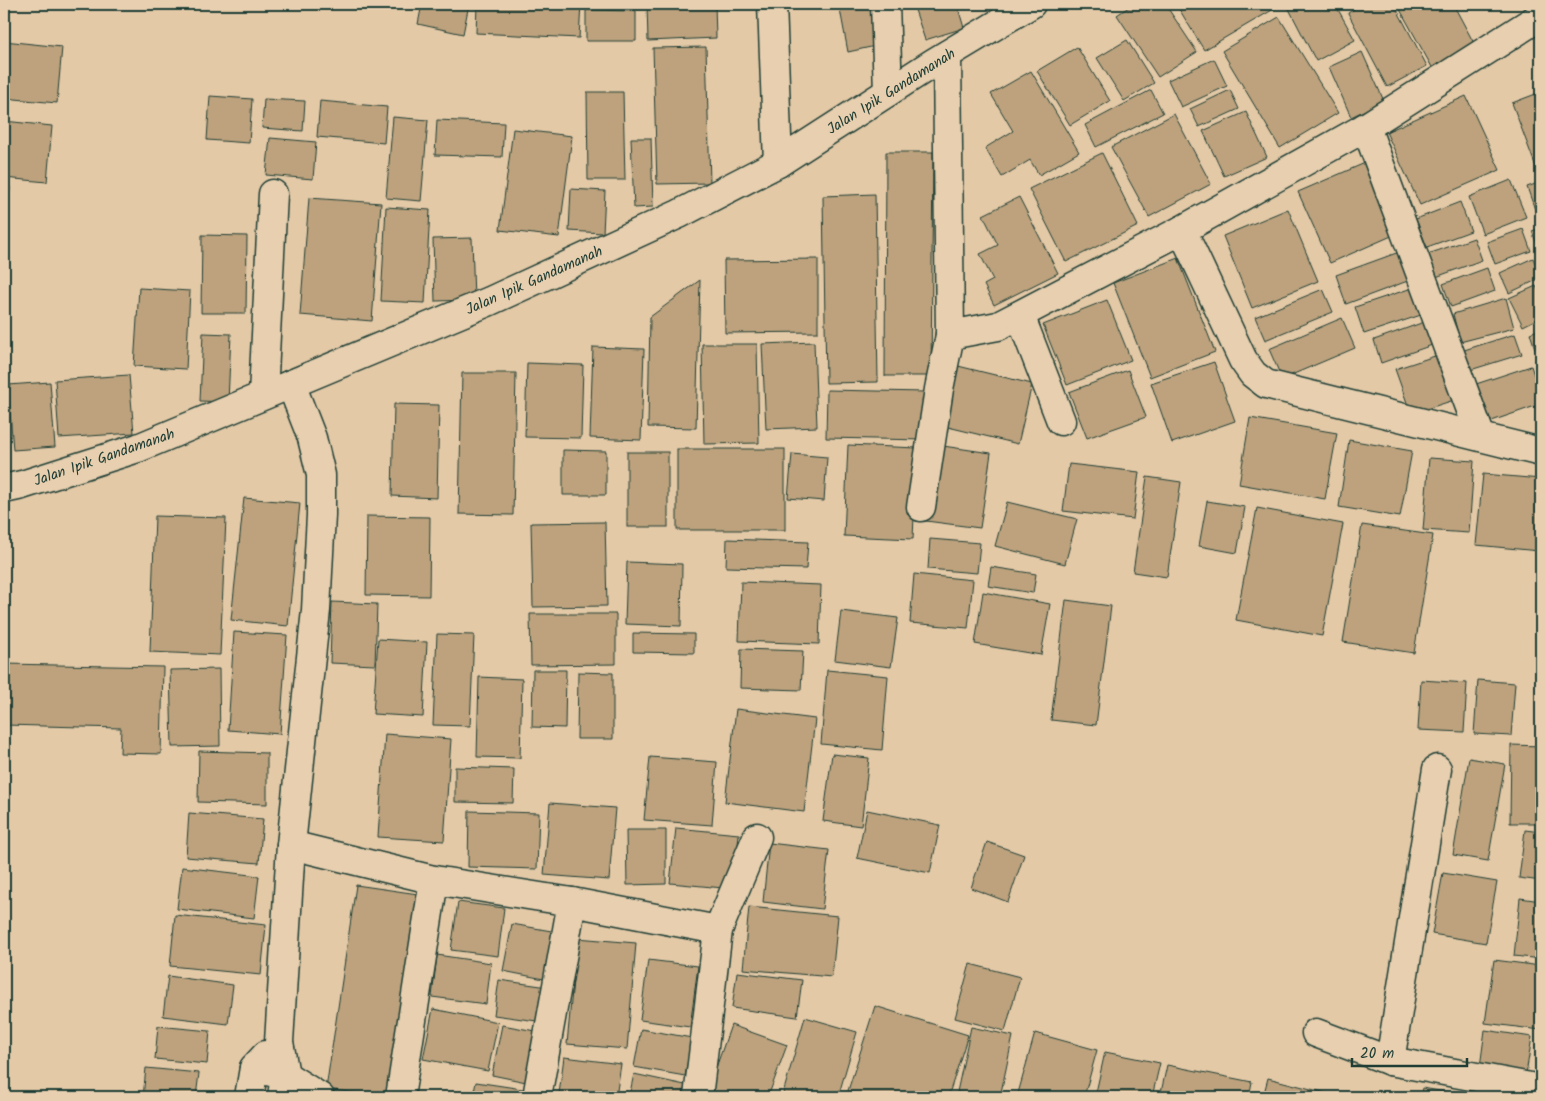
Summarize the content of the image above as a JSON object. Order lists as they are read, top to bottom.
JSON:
{
  "streets": {
    "street": ["Jalan Ipik Gandamanah"]
  },
  "scale_bar": "20 m"
}
